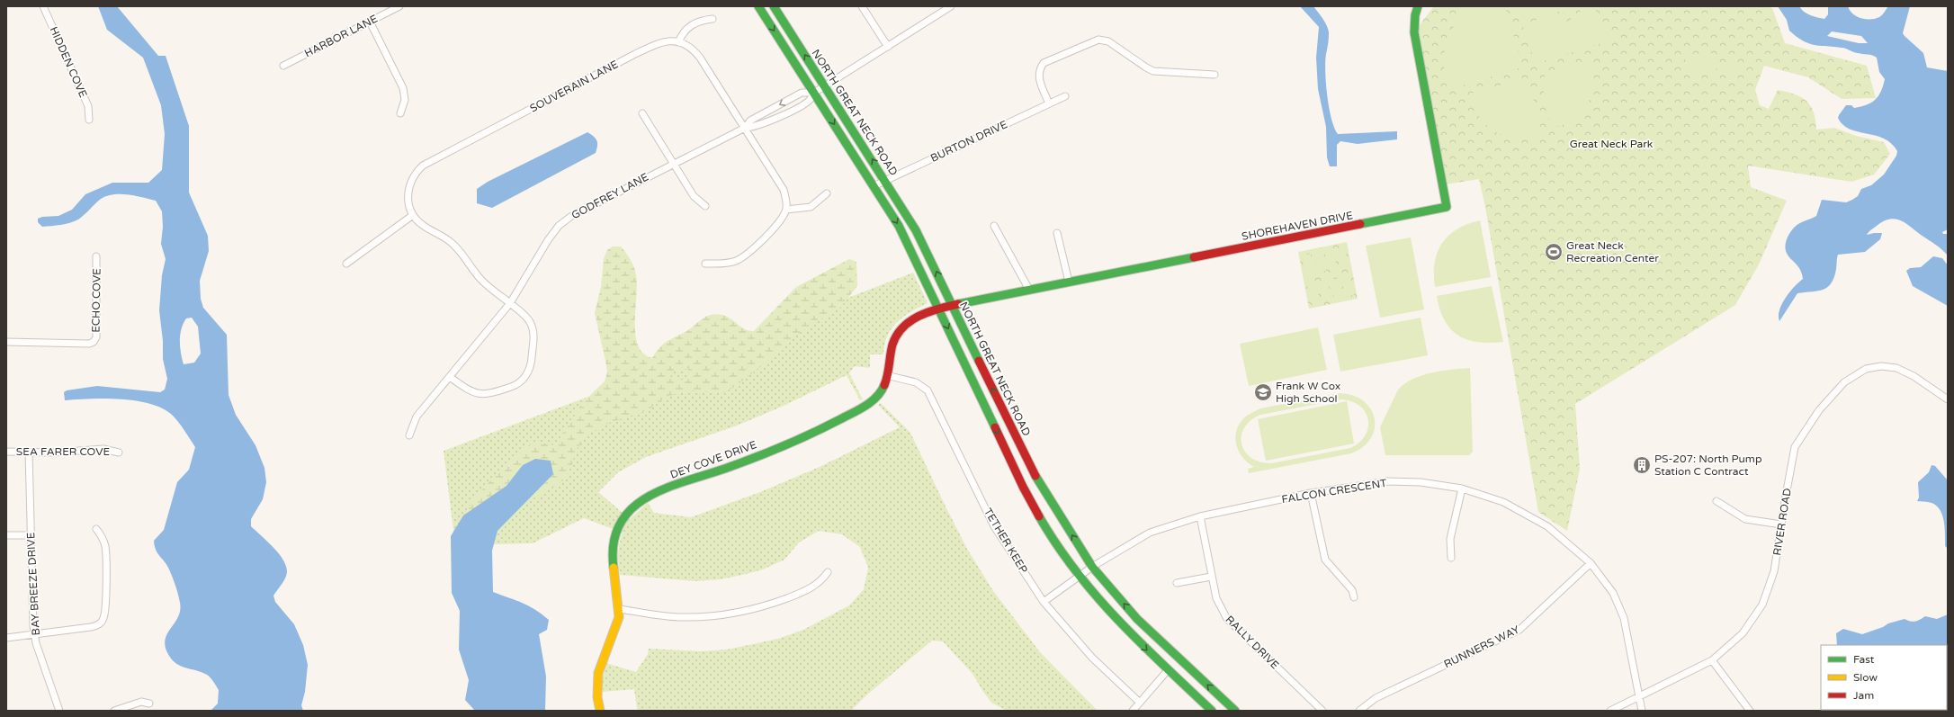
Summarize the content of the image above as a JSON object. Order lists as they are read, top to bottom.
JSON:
{
  "streets": {
    "main road": ["NORTH GREAT NECK ROAD", "SHOREHAVEN DRIVE", "DEY COVE DRIVE"],
    "street": [
      "HARBOR LANE",
      "HIDDEN COVE",
      "SOUVERAIN LANE",
      "BURTON DRIVE",
      "GODFREY LANE",
      "ECHO COVE",
      "SEA FARER COVE",
      "FALCON CRESCENT",
      "RIVER ROAD",
      "TETHER KEEP",
      "BAY BREEZE DRIVE",
      "RALLY DRIVE",
      "RUNNERS WAY"
    ]
  },
  "crossings": [
    ["SOUVERAIN LANE", "GODFREY LANE"],
    ["NORTH GREAT NECK ROAD", "BURTON DRIVE"],
    ["NORTH GREAT NECK ROAD", "GODFREY LANE"],
    ["NORTH GREAT NECK ROAD", "SHOREHAVEN DRIVE"],
    ["NORTH GREAT NECK ROAD", "DEY COVE DRIVE"],
    ["NORTH GREAT NECK ROAD", "FALCON CRESCENT"],
    ["SHOREHAVEN DRIVE", "DEY COVE DRIVE"],
    ["SEA FARER COVE", "BAY BREEZE DRIVE"],
    ["DEY COVE DRIVE", "TETHER KEEP"],
    ["FALCON CRESCENT", "RIVER ROAD"],
    ["FALCON CRESCENT", "TETHER KEEP"],
    ["FALCON CRESCENT", "RALLY DRIVE"],
    ["FALCON CRESCENT", "RUNNERS WAY"]
  ],
  "parks": ["Great Neck Park"],
  "places": {
    "sports": ["Great Neck Recreation Center"],
    "school or university": ["Frank W Cox High School"],
    "building": ["PS-207: North Pump Station C Contract"]
  },
  "legend": ["Fast", "Slow", "Jam"]
}
